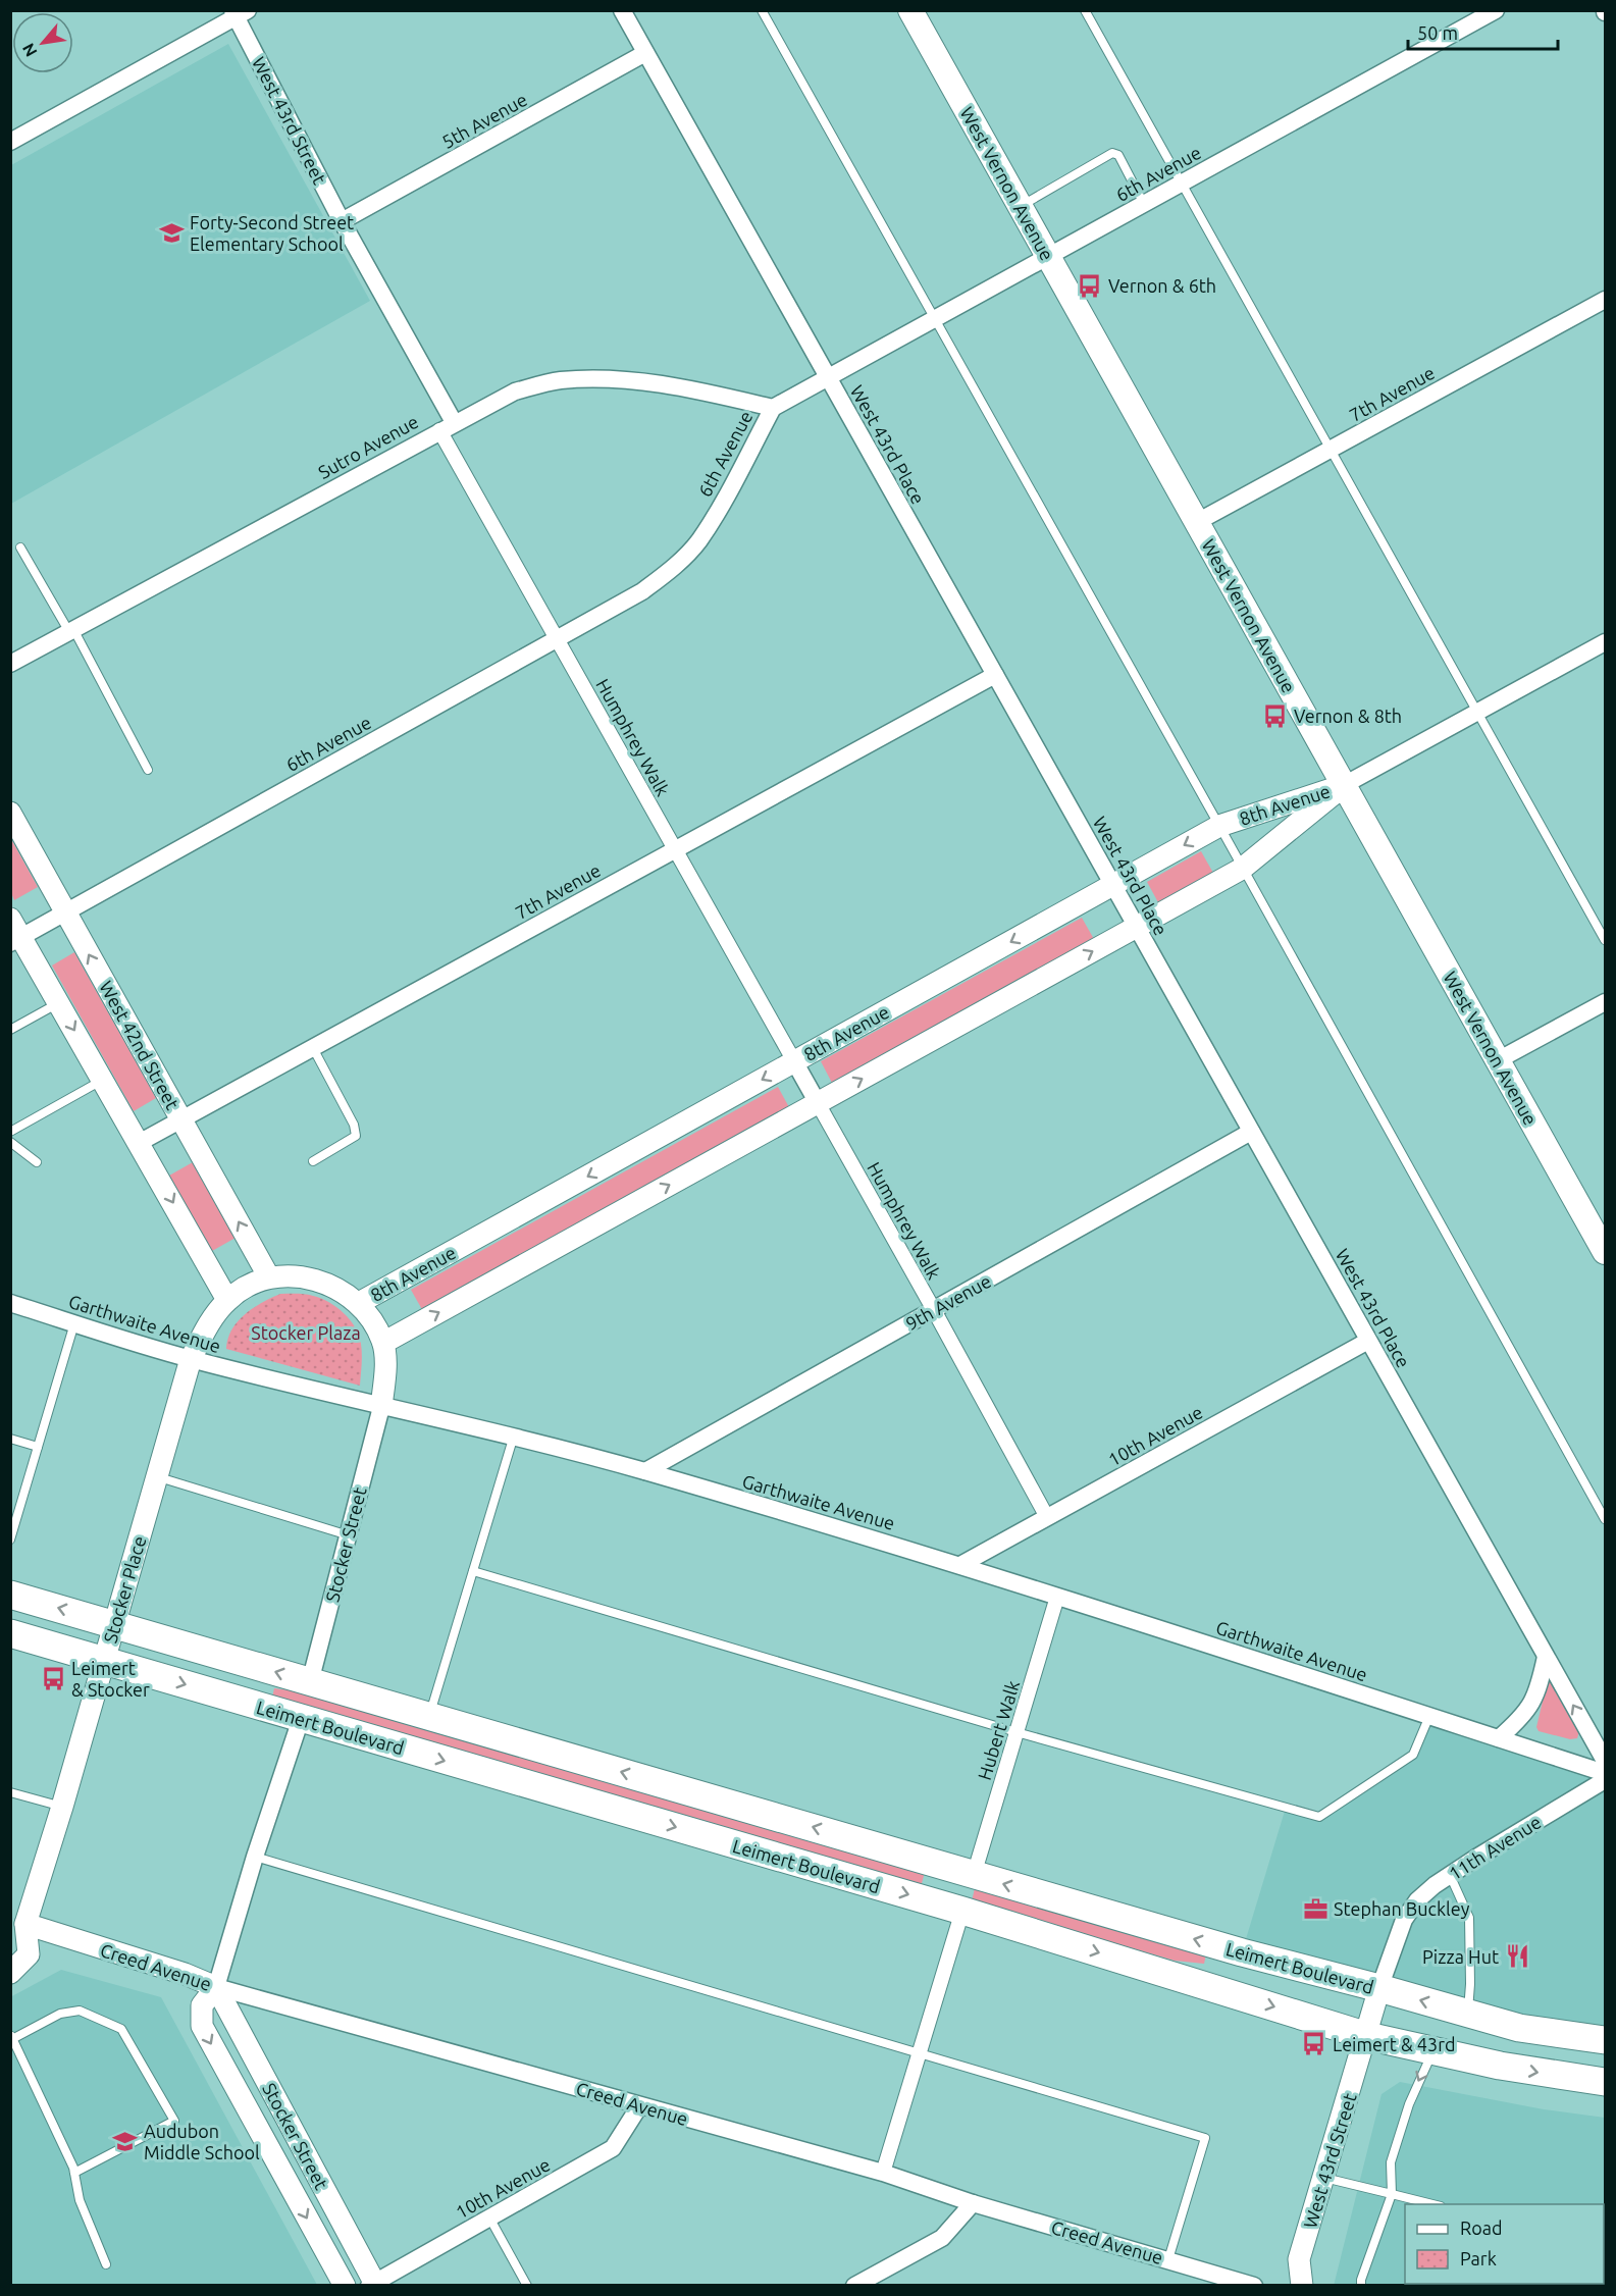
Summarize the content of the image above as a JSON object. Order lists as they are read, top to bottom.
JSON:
{
  "streets": {
    "main road": ["West Vernon Avenue", "Leimert Boulevard"],
    "street": [
      "West 43rd Street",
      "5th Avenue",
      "6th Avenue",
      "7th Avenue",
      "West 43rd Place",
      "Sutro Avenue",
      "Humphrey Walk",
      "8th Avenue",
      "West 42nd Street",
      "9th Avenue",
      "Garthwaite Avenue",
      "10th Avenue",
      "Stocker Street",
      "Stocker Place",
      "Hubert Walk",
      "11th Avenue",
      "Creed Avenue"
    ]
  },
  "crossings": [
    ["West 43rd Street", "5th Avenue"],
    ["West 43rd Street", "Sutro Avenue"],
    ["West 43rd Street", "Humphrey Walk"],
    ["West 43rd Street", "Leimert Boulevard"],
    ["West 43rd Street", "11th Avenue"],
    ["5th Avenue", "West 43rd Place"],
    ["6th Avenue", "West Vernon Avenue"],
    ["6th Avenue", "West 43rd Place"],
    ["6th Avenue", "Sutro Avenue"],
    ["6th Avenue", "Humphrey Walk"],
    ["6th Avenue", "West 42nd Street"],
    ["West Vernon Avenue", "7th Avenue"],
    ["West Vernon Avenue", "8th Avenue"],
    ["7th Avenue", "West 43rd Place"],
    ["7th Avenue", "Humphrey Walk"],
    ["7th Avenue", "West 42nd Street"],
    ["West 43rd Place", "8th Avenue"],
    ["West 43rd Place", "9th Avenue"],
    ["West 43rd Place", "10th Avenue"],
    ["Sutro Avenue", "Humphrey Walk"],
    ["Humphrey Walk", "8th Avenue"],
    ["Humphrey Walk", "9th Avenue"],
    ["Humphrey Walk", "10th Avenue"],
    ["9th Avenue", "Garthwaite Avenue"],
    ["Garthwaite Avenue", "10th Avenue"],
    ["Garthwaite Avenue", "Stocker Street"],
    ["Garthwaite Avenue", "Stocker Place"],
    ["Garthwaite Avenue", "Hubert Walk"],
    ["10th Avenue", "Stocker Street"],
    ["10th Avenue", "Creed Avenue"],
    ["Stocker Street", "Leimert Boulevard"],
    ["Stocker Street", "Creed Avenue"],
    ["Stocker Place", "Leimert Boulevard"],
    ["Stocker Place", "Creed Avenue"],
    ["Leimert Boulevard", "Hubert Walk"],
    ["Leimert Boulevard", "11th Avenue"]
  ],
  "parks": ["Stocker Plaza"],
  "places": {
    "school or university": ["Forty-Second Street Elementary School", "Audubon Middle School"],
    "bus stop": [
      "Vernon & 6th",
      "Vernon & 8th",
      "Leimert & Stocker",
      "Leimert & 43rd"
    ],
    "office": ["Stephan Buckley"],
    "restaurant": ["Pizza Hut"]
  },
  "legend": ["Road", "Park"],
  "scale_bar": "50 m",
  "north": "bottom left"
}
